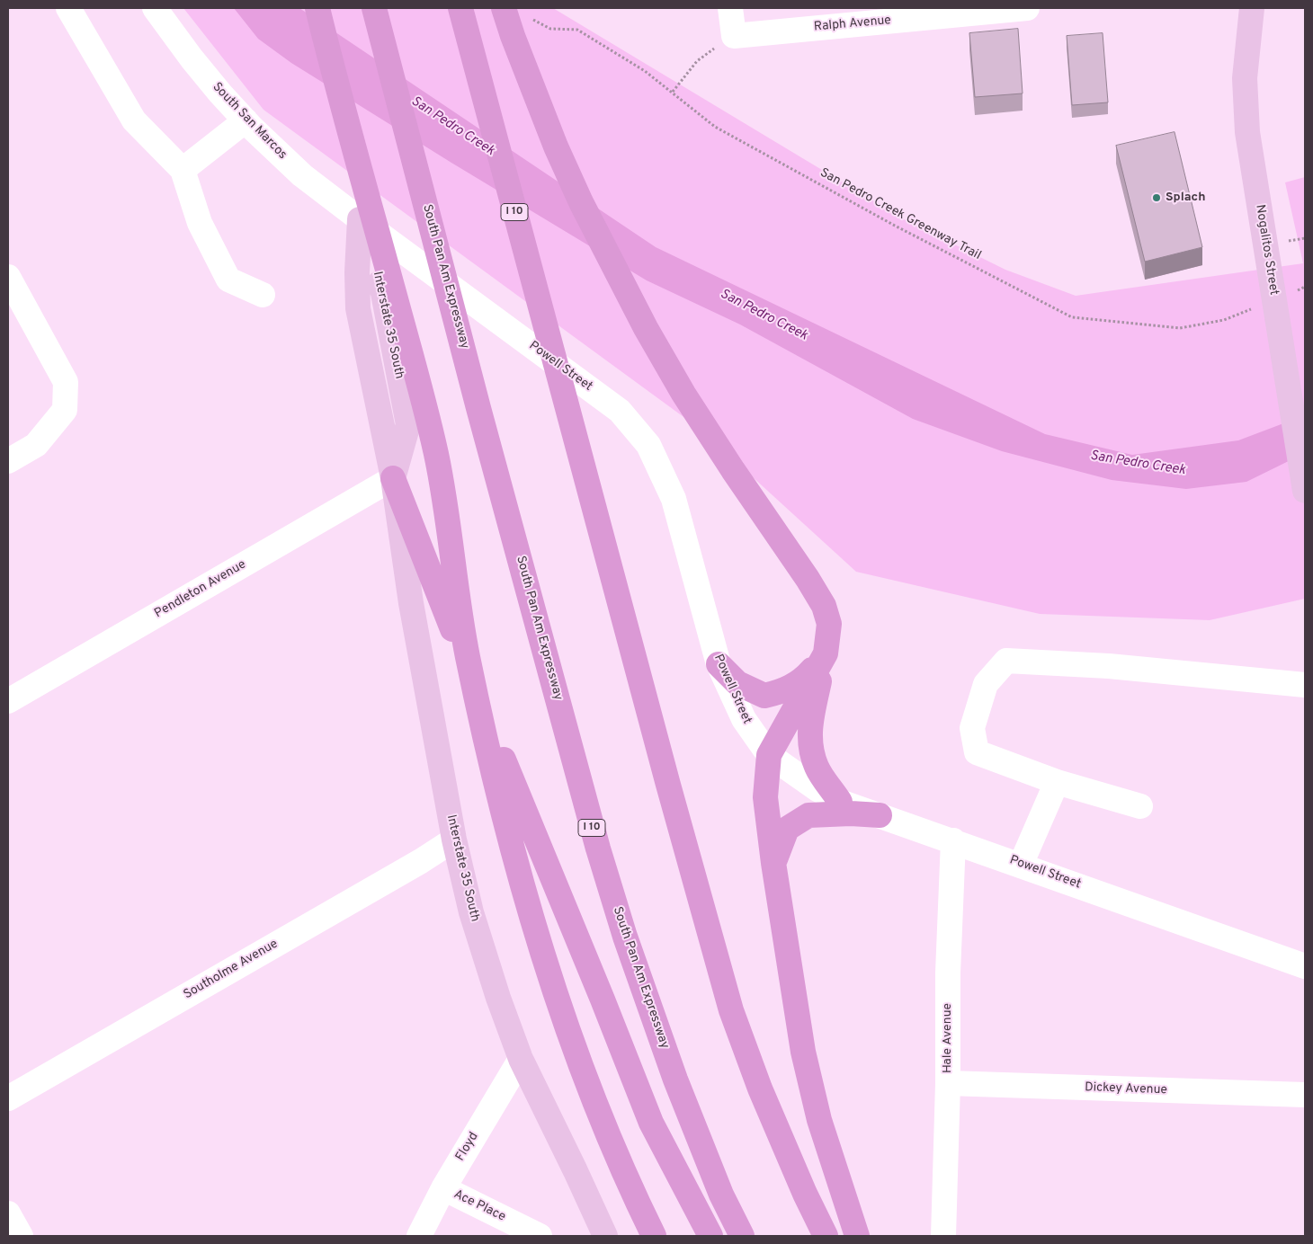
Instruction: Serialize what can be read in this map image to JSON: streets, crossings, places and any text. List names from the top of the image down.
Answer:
{
  "streets": {
    "highway": ["I 10", "South Pan Am Expressway"],
    "main road": ["Nogalitos Street", "Interstate 35 South"],
    "street": [
      "Ralph Avenue",
      "South San Marcos",
      "Powell Street",
      "Pendleton Avenue",
      "Southolme Avenue",
      "Hale Avenue",
      "Dickey Avenue",
      "Floyd",
      "Ace Place"
    ],
    "path": ["San Pedro Creek Greenway Trail"]
  },
  "crossings": [
    ["South San Marcos", "Interstate 35 South"],
    ["South San Marcos", "Powell Street"],
    ["Interstate 35 South", "Powell Street"],
    ["Interstate 35 South", "Pendleton Avenue"],
    ["Interstate 35 South", "Southolme Avenue"],
    ["Interstate 35 South", "Floyd"],
    ["Powell Street", "Hale Avenue"],
    ["Hale Avenue", "Dickey Avenue"],
    ["Floyd", "Ace Place"]
  ],
  "water": ["San Pedro Creek"],
  "places": ["Splach"]
}
